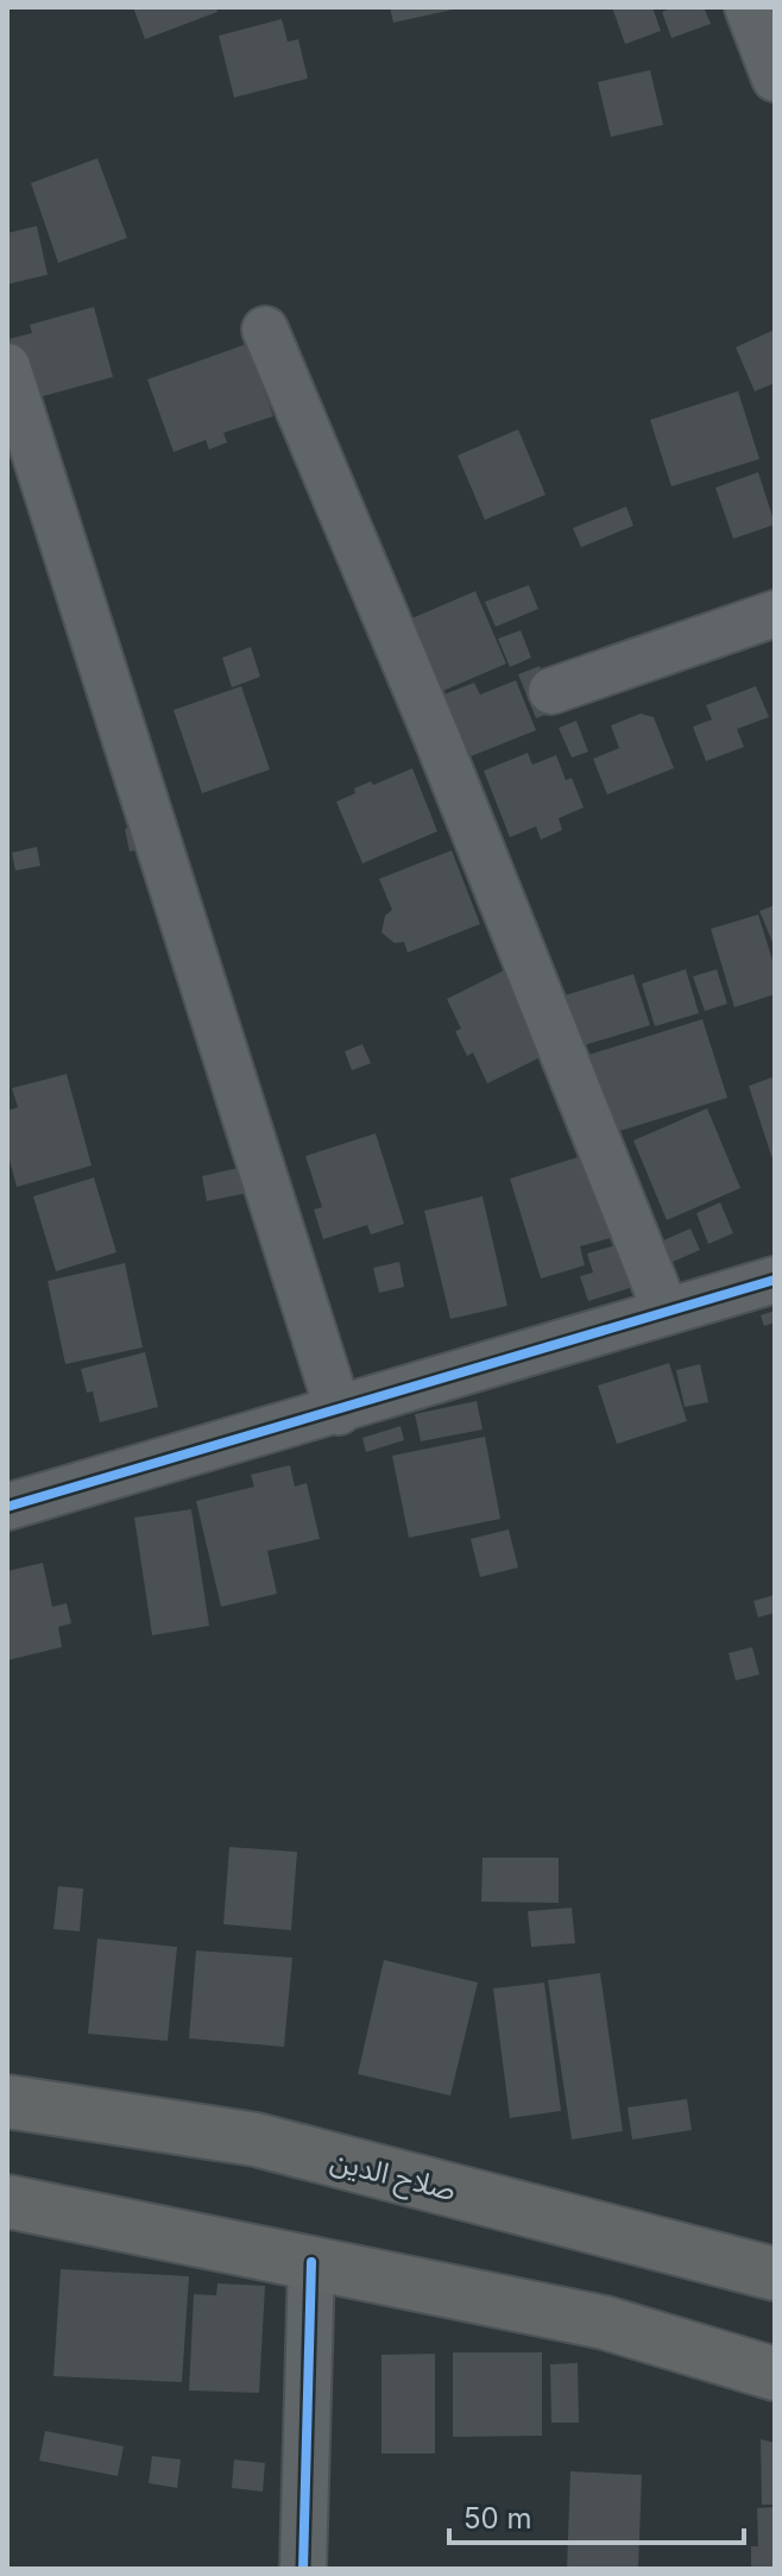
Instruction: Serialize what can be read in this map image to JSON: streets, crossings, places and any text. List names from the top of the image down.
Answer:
{
  "streets": {
    "highway": ["صلاح الدين"]
  },
  "scale_bar": "50 m"
}
